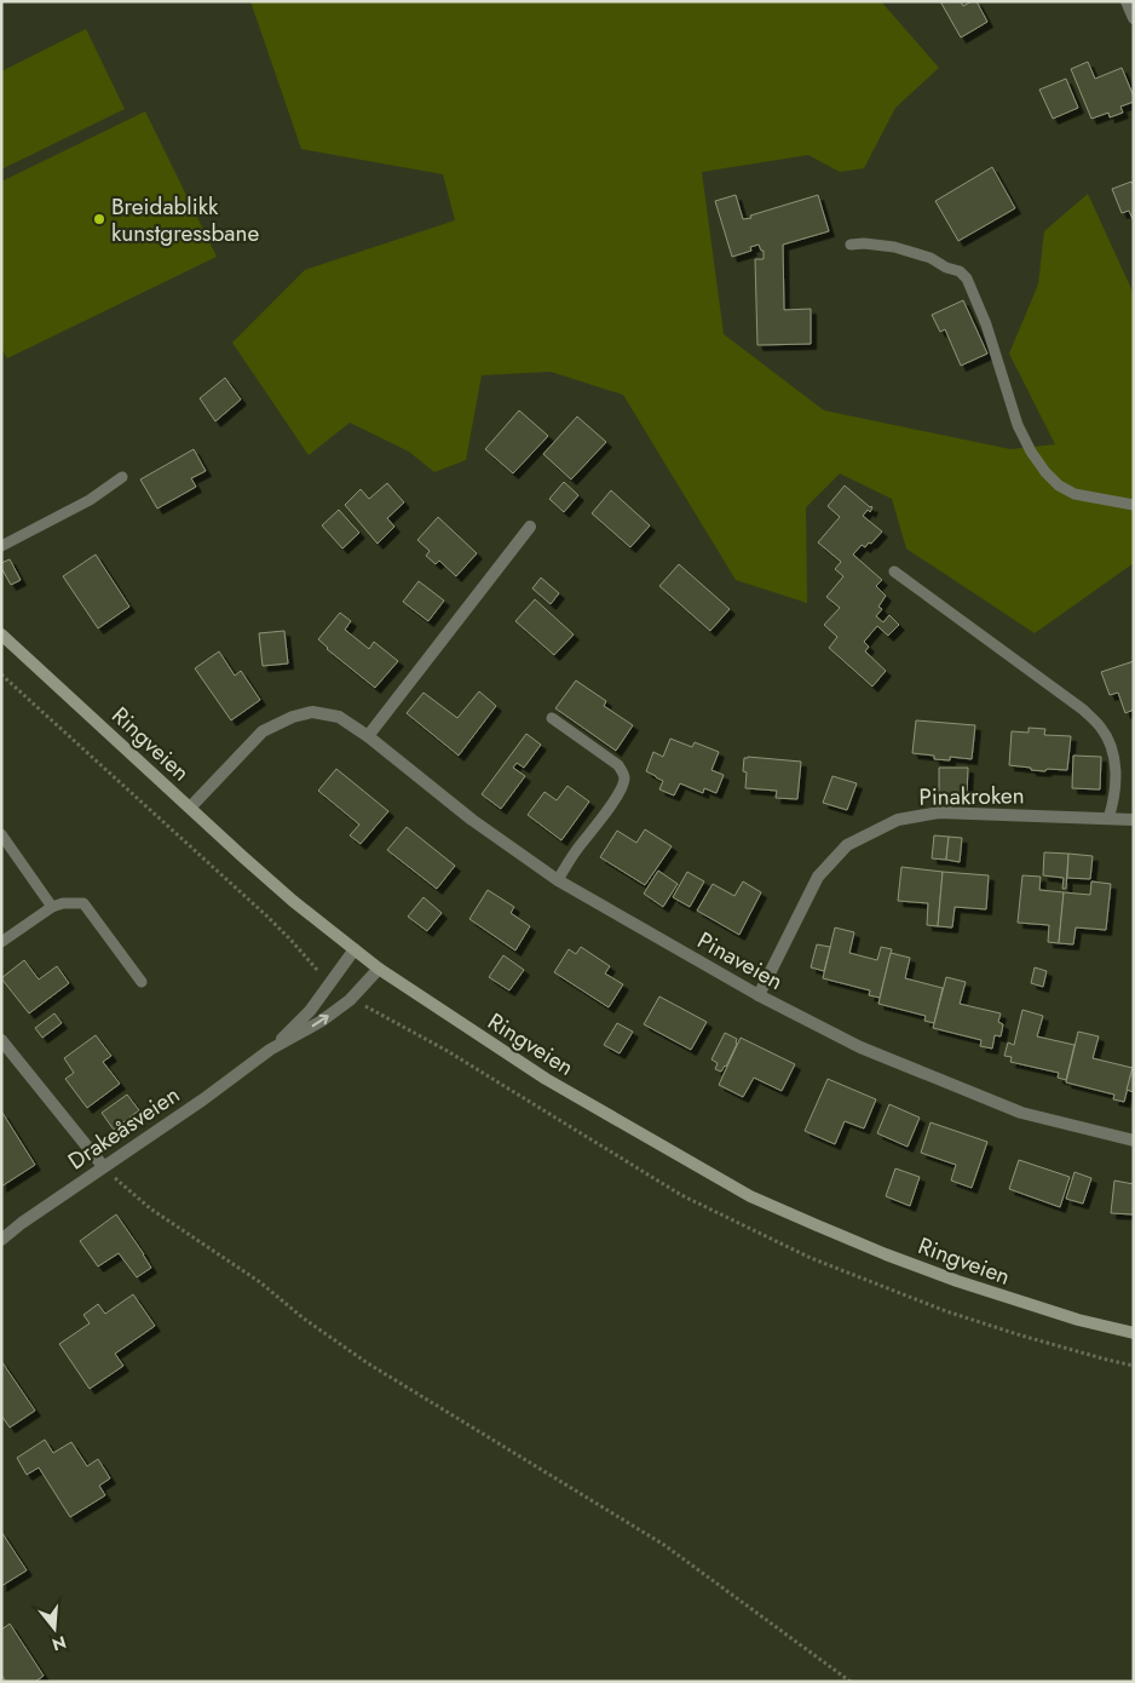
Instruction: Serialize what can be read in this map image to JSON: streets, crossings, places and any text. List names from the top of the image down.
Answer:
{
  "streets": {
    "main road": ["Ringveien"],
    "street": ["Pinakroken", "Pinaveien", "Drakeåsveien"]
  },
  "crossings": [
    ["Ringveien", "Pinaveien"],
    ["Ringveien", "Drakeåsveien"],
    ["Pinakroken", "Pinaveien"]
  ],
  "places": ["Breidablikk kunstgressbane"],
  "north": "bottom"
}
